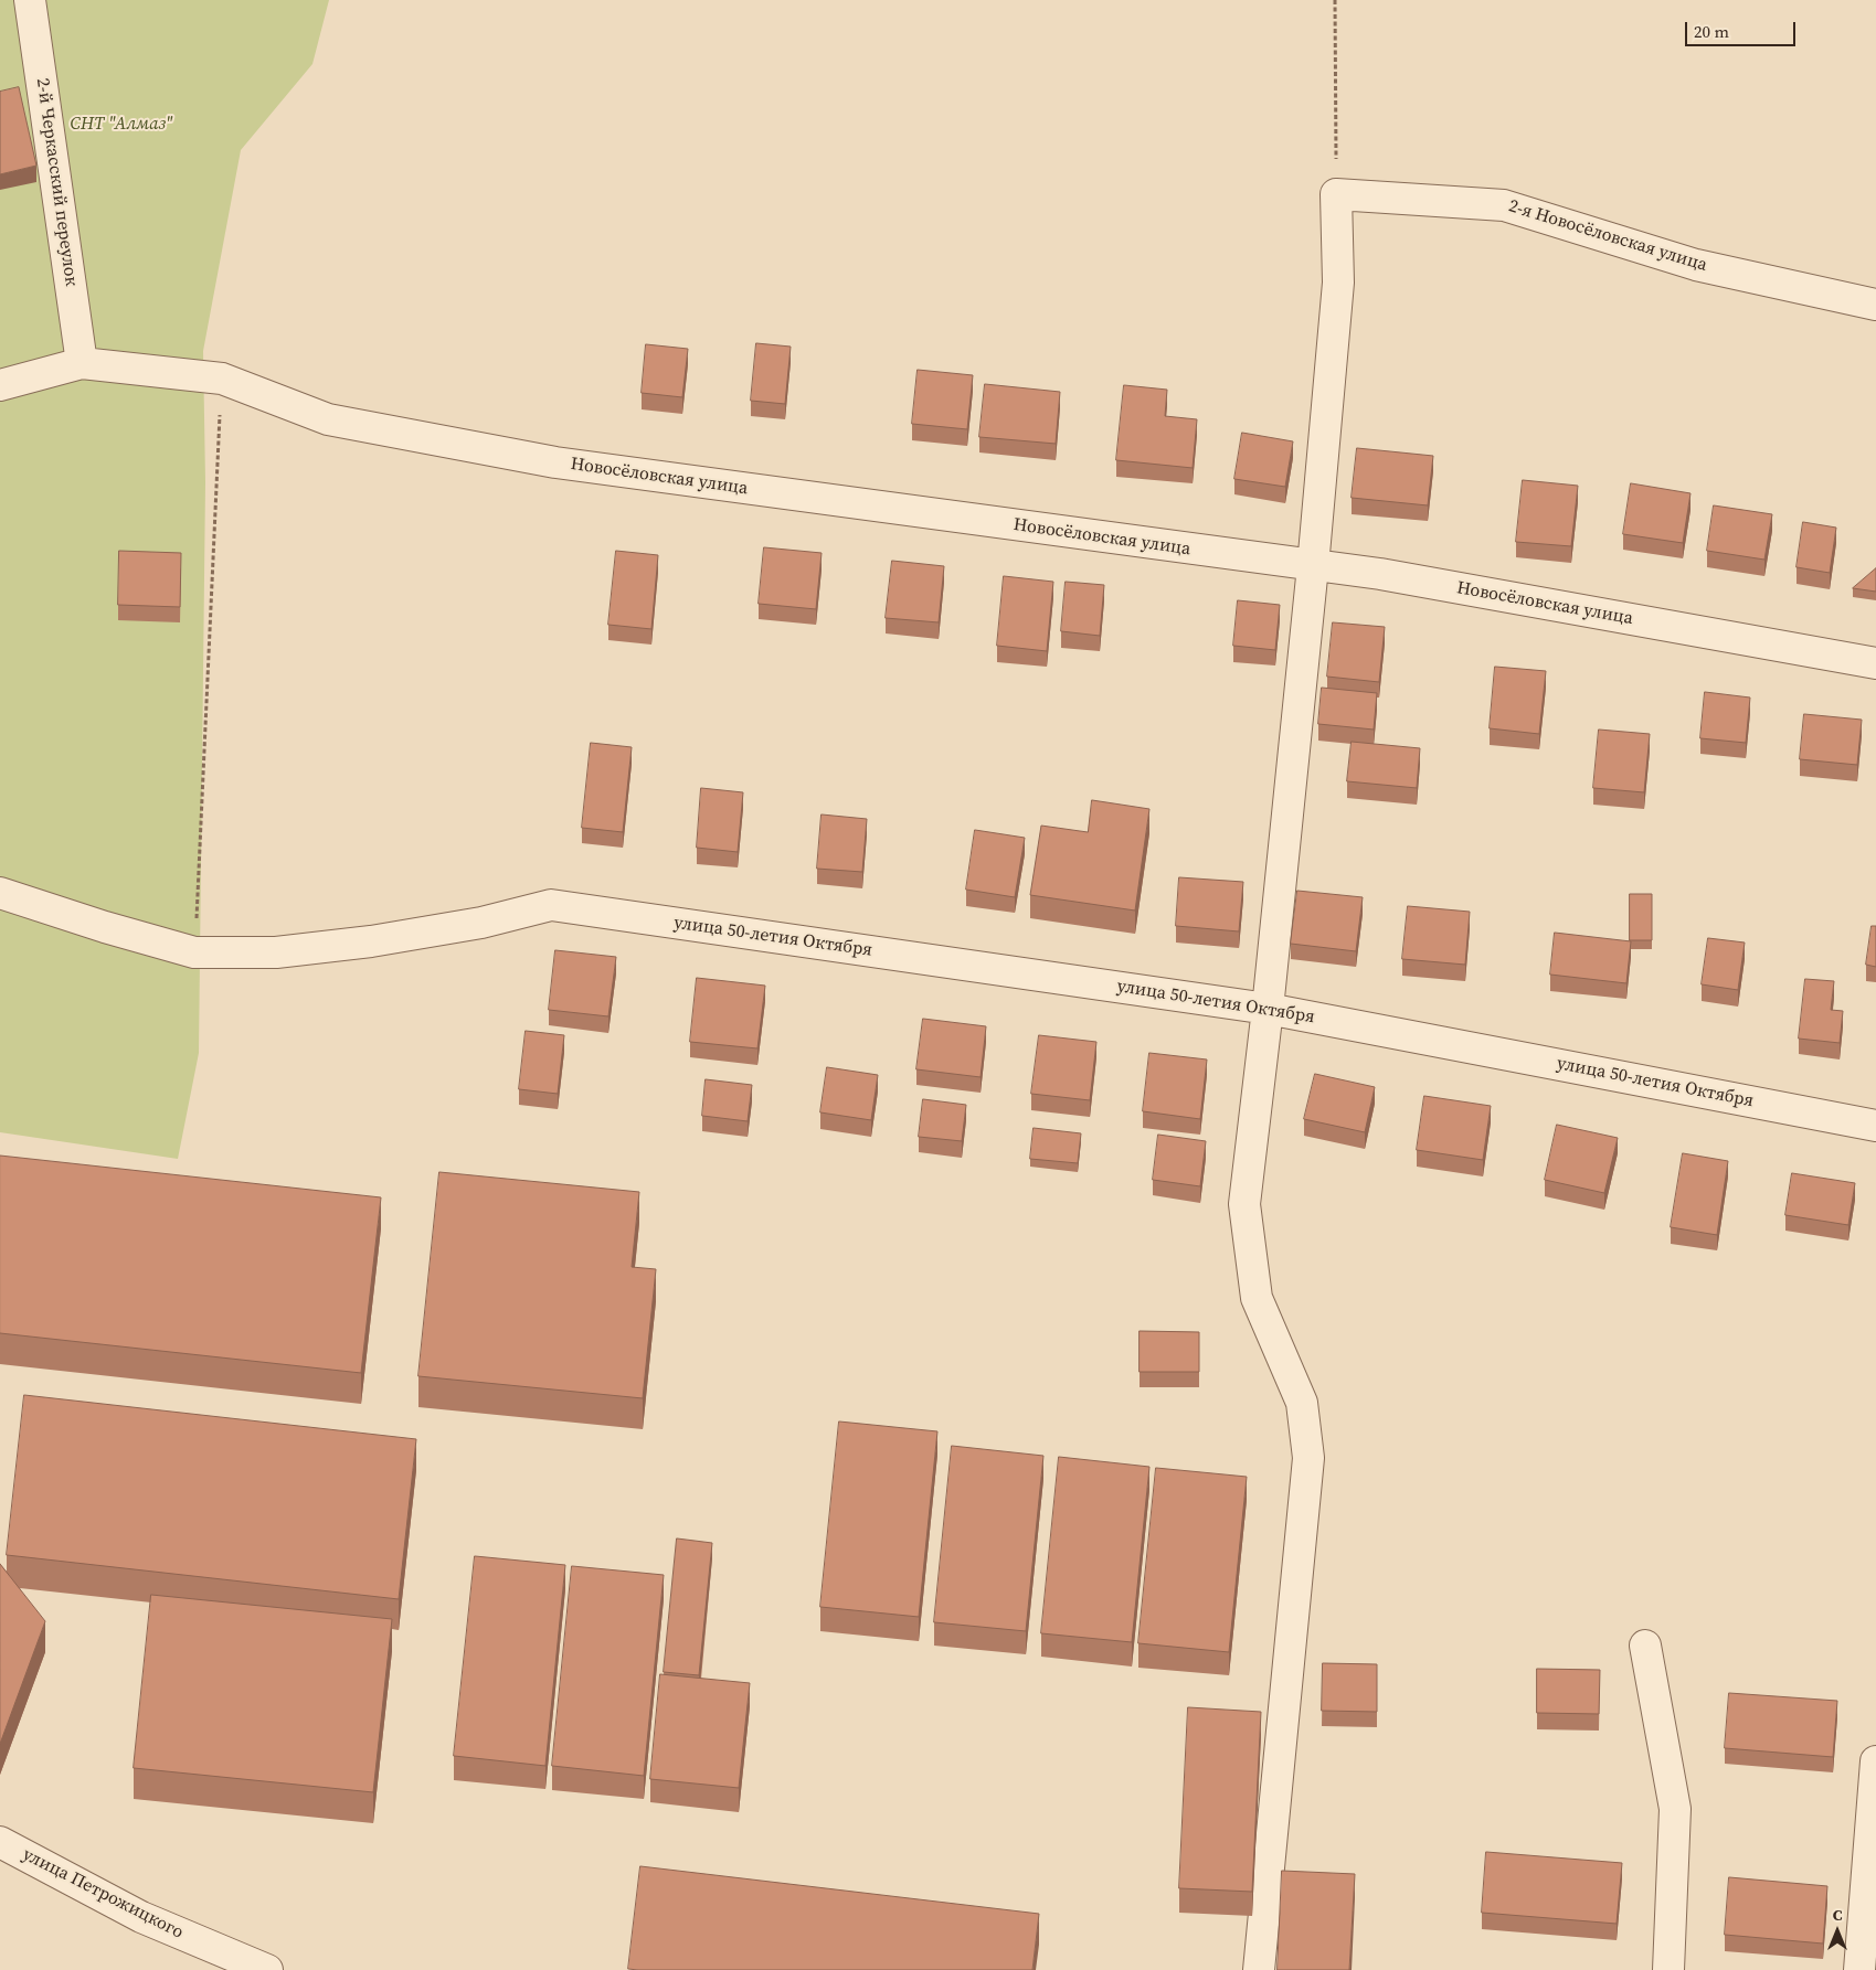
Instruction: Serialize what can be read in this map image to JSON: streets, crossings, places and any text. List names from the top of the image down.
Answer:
{
  "streets": {
    "street": [
      "2-й Черкасский переулок",
      "2-я Новосёловская улица",
      "Новосёловская улица",
      "улица 50-летия Октября",
      "улица Петрожицкого"
    ]
  },
  "crossings": [
    ["2-й Черкасский переулок", "Новосёловская улица"]
  ],
  "parks": ["СНТ \"Алмаз\""],
  "scale_bar": "20 m",
  "north": "top"
}
